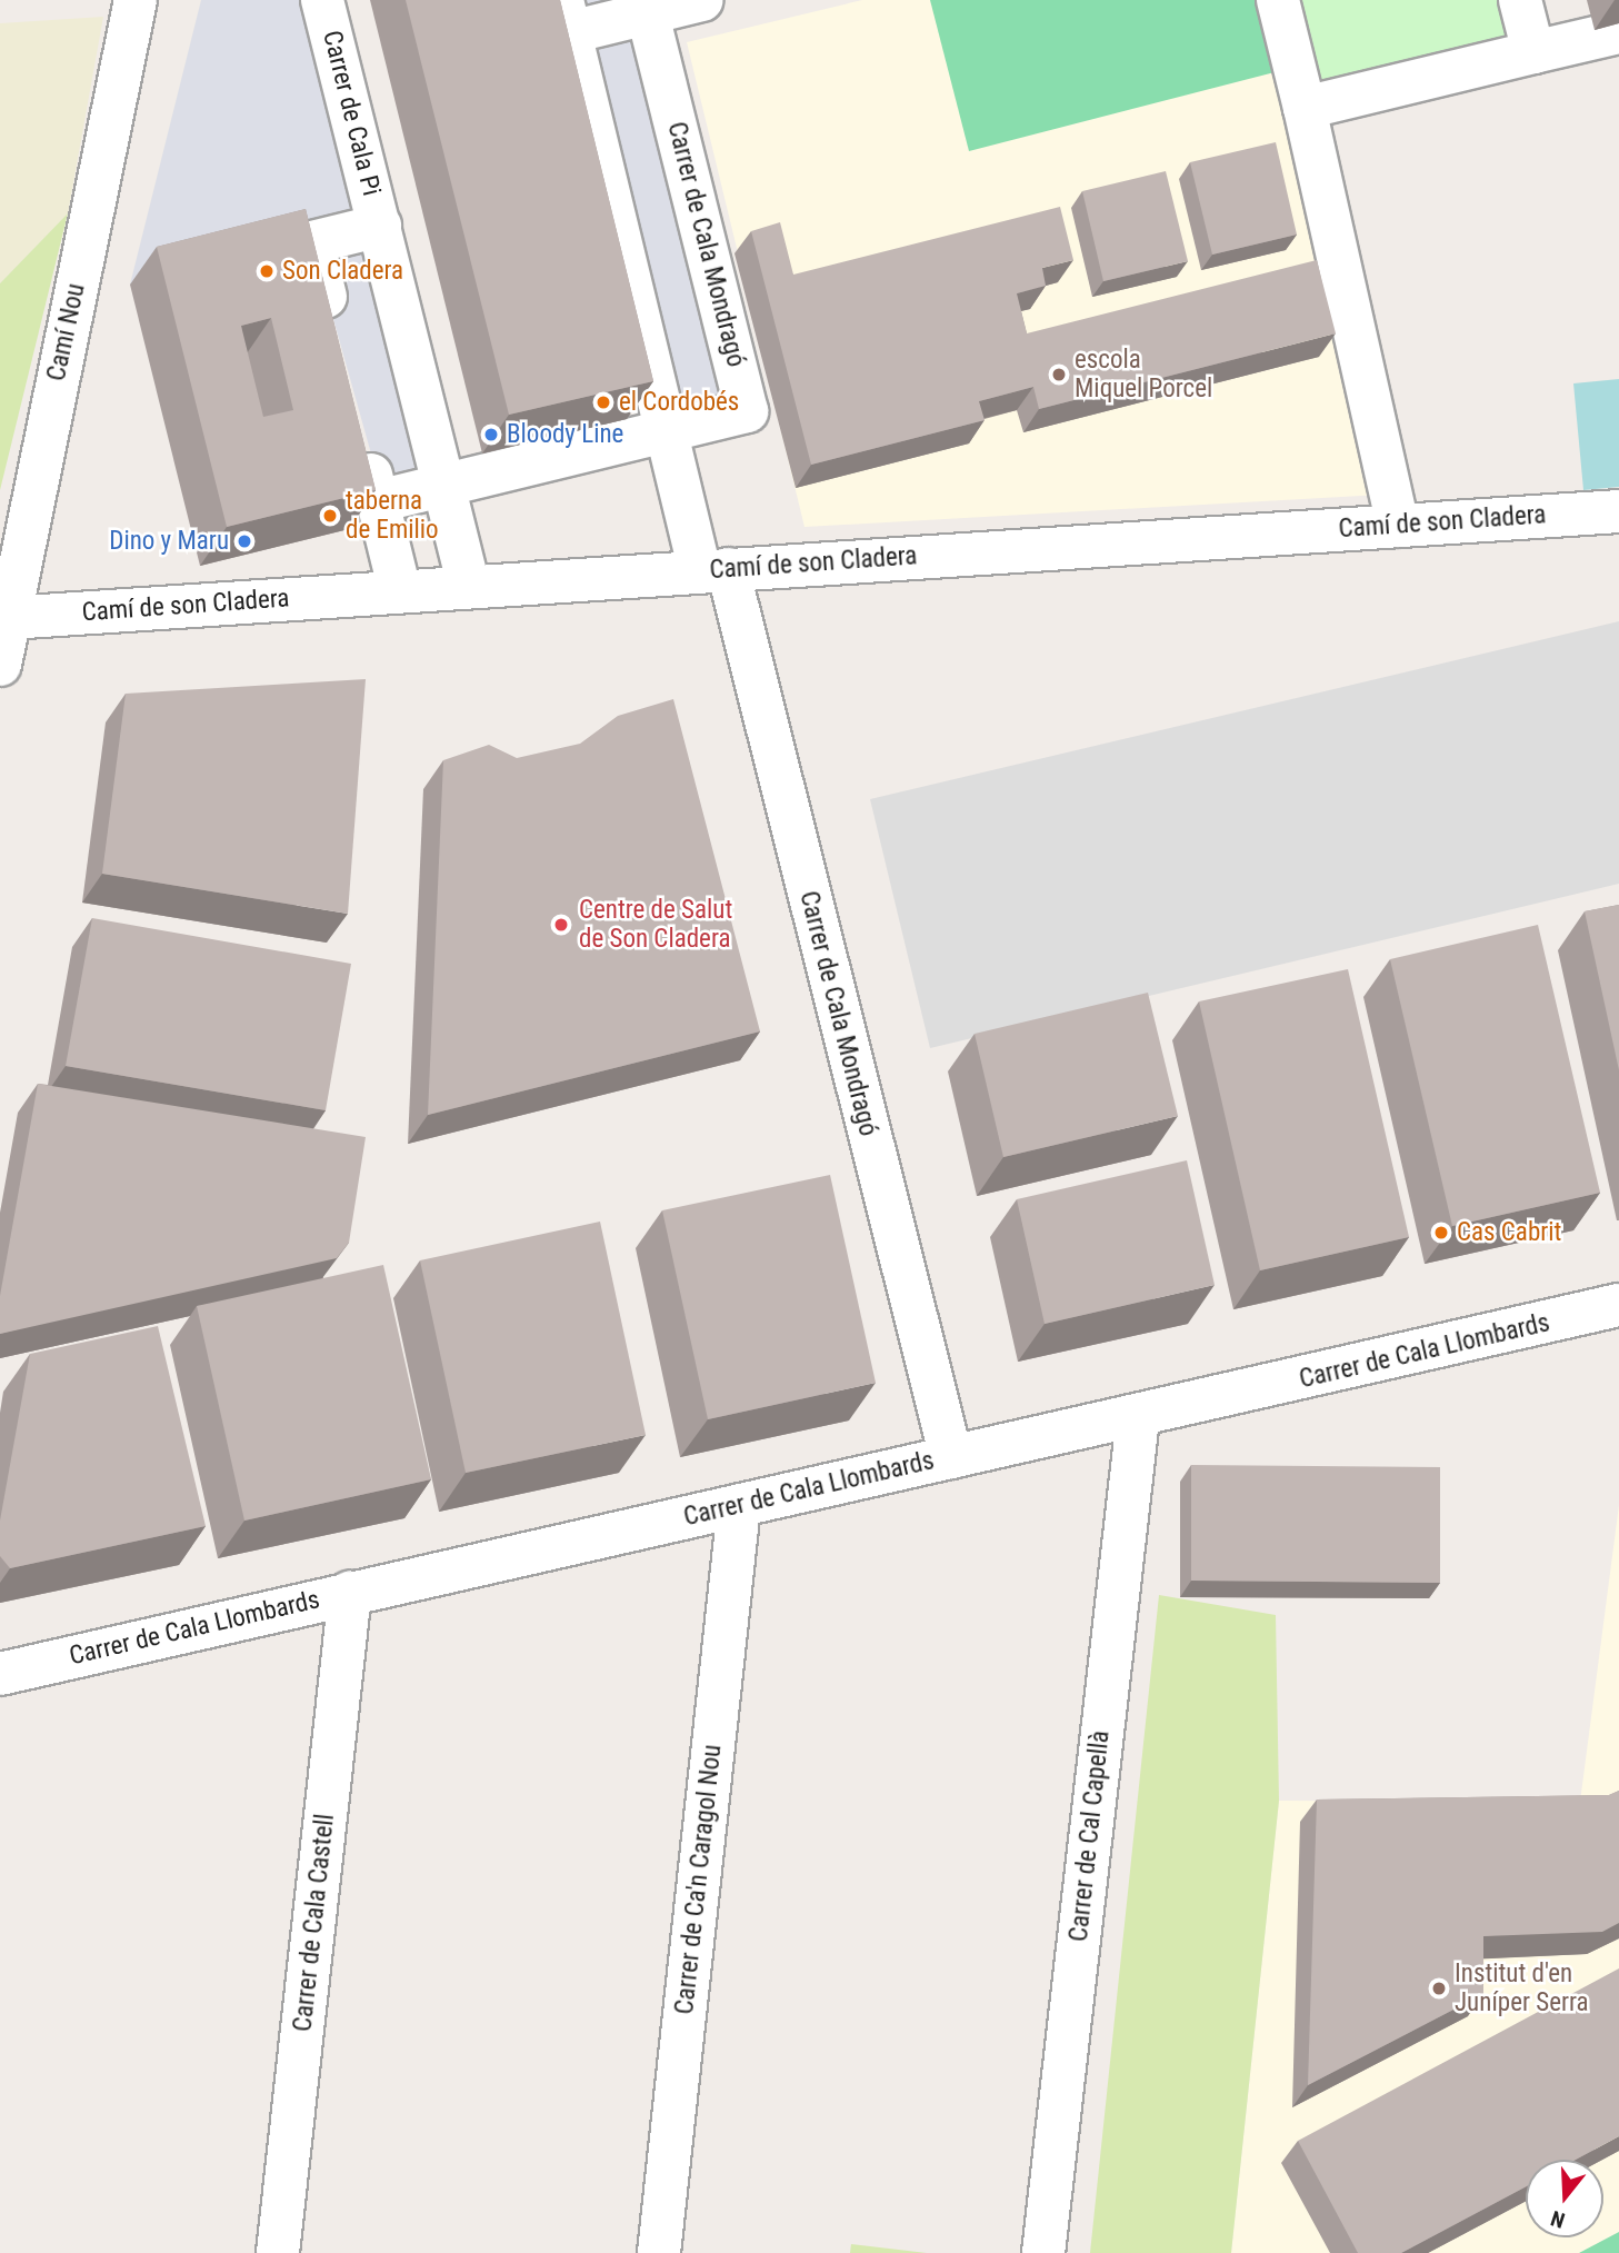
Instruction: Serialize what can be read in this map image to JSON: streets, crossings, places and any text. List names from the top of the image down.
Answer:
{
  "streets": {
    "street": [
      "Carrer de Cala Pi",
      "Carrer de Cala Mondragó",
      "Camí Nou",
      "Camí de son Cladera",
      "Carrer de Cala Llombards",
      "Carrer de Cal Capellà",
      "Carrer de Ca'n Caragol Nou",
      "Carrer de Cala Castell"
    ]
  },
  "crossings": [
    ["Carrer de Cala Pi", "Camí de son Cladera"],
    ["Carrer de Cala Mondragó", "Camí de son Cladera"],
    ["Carrer de Cala Mondragó", "Carrer de Cala Llombards"],
    ["Camí Nou", "Camí de son Cladera"],
    ["Carrer de Cala Llombards", "Carrer de Cal Capellà"],
    ["Carrer de Cala Llombards", "Carrer de Ca'n Caragol Nou"],
    ["Carrer de Cala Llombards", "Carrer de Cala Castell"]
  ],
  "places": [
    "Son Cladera",
    "escola Miquel Porcel",
    "el Cordobés",
    "Bloody Line",
    "taberna de Emilio",
    "Dino y Maru",
    "Centre de Salut de Son Cladera",
    "Cas Cabrit",
    "Institut d'en Juníper Serra"
  ],
  "north": "bottom"
}
